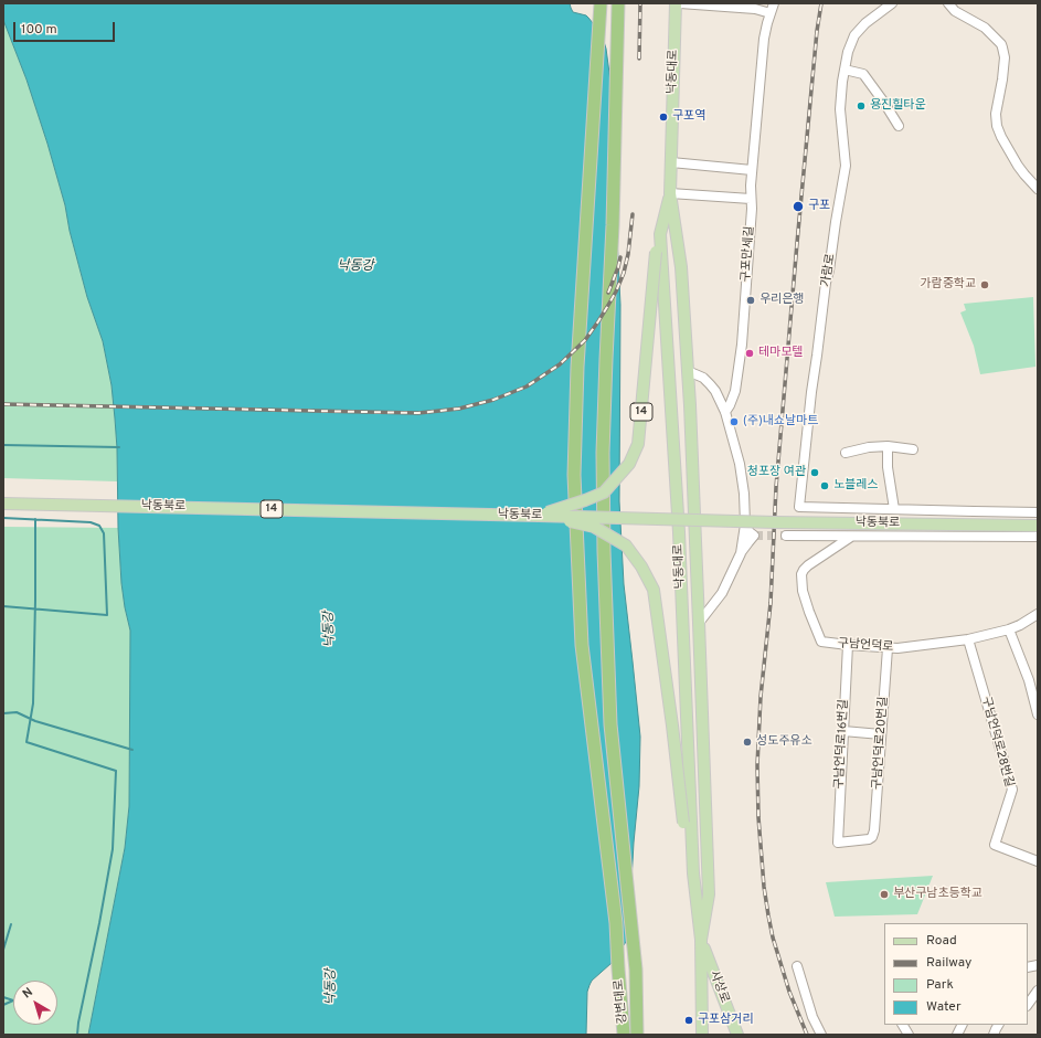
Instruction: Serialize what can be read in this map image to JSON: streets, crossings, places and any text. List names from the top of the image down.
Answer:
{
  "streets": {
    "highway": ["강변대로"],
    "main road": [
      "낙동대로",
      "14",
      "낙동북로",
      "사상로"
    ],
    "street": [
      "구포만세길",
      "가람로",
      "구남언덕로",
      "구남언덕로28번길",
      "구남언덕로20번길",
      "구남언덕로16번길"
    ]
  },
  "crossings": [
    ["낙동대로", "14"],
    ["낙동대로", "사상로"],
    ["14", "낙동북로"],
    ["14", "사상로"],
    ["구남언덕로", "구남언덕로28번길"],
    ["구남언덕로", "구남언덕로20번길"],
    ["구남언덕로", "구남언덕로16번길"],
    ["구남언덕로20번길", "구남언덕로16번길"]
  ],
  "water": ["낙동강"],
  "places": [
    "용진힐타운",
    "구포역",
    "구포",
    "가람중학교",
    "우리은행",
    "테마모텔",
    "(주)내쇼날마트",
    "청포장 여관",
    "노블레스",
    "성도주유소",
    "부산구남초등학교",
    "구포삼거리"
  ],
  "legend": [
    "Road",
    "Railway",
    "Park",
    "Water"
  ],
  "scale_bar": "100 m",
  "north": "top left"
}
